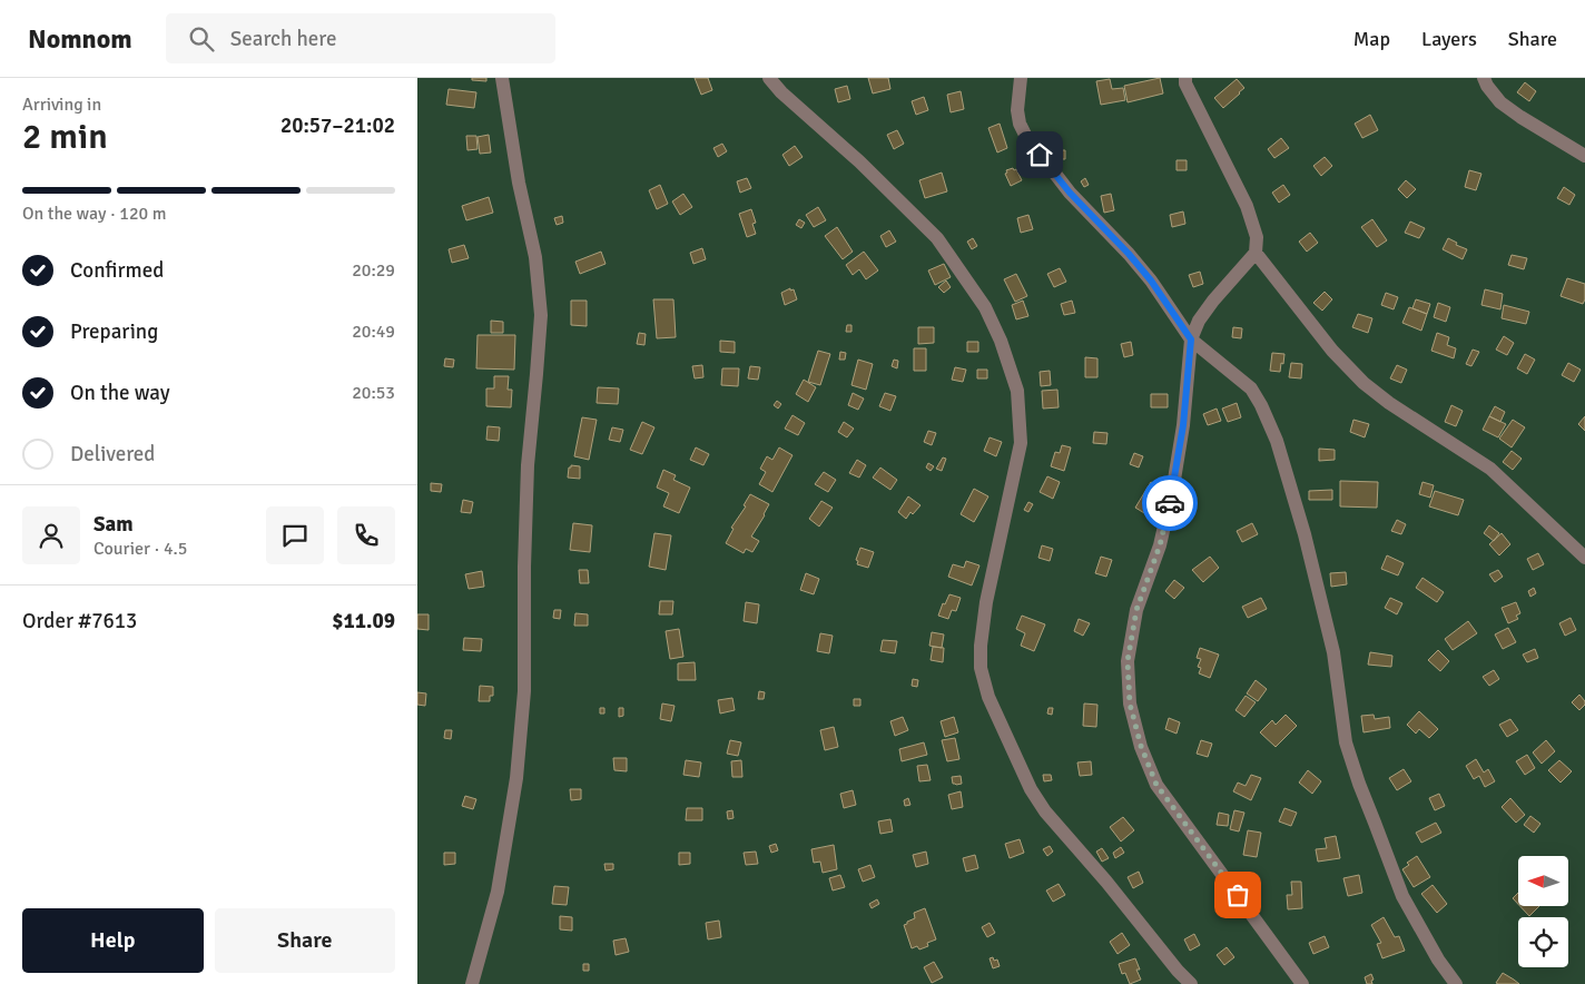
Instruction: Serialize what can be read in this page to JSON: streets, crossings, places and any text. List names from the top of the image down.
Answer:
{
  "north": "left",
  "page": {
    "header": "Nomnom",
    "search": "Search here",
    "nav": ["Map", "Layers", "Share"],
    "heading": ["2 min", "Arriving in", "20:57–21:02"],
    "panel": [
      "Sam",
      "Courier · 4.5",
      "Order #7613",
      "$11.09"
    ],
    "bar": "On the way · 120 m",
    "list": [
      ["Confirmed", "20:29"],
      ["Preparing", "20:49"],
      ["On the way", "20:53"],
      "Delivered"
    ],
    "buttons": ["Help", "Share"]
  }
}
